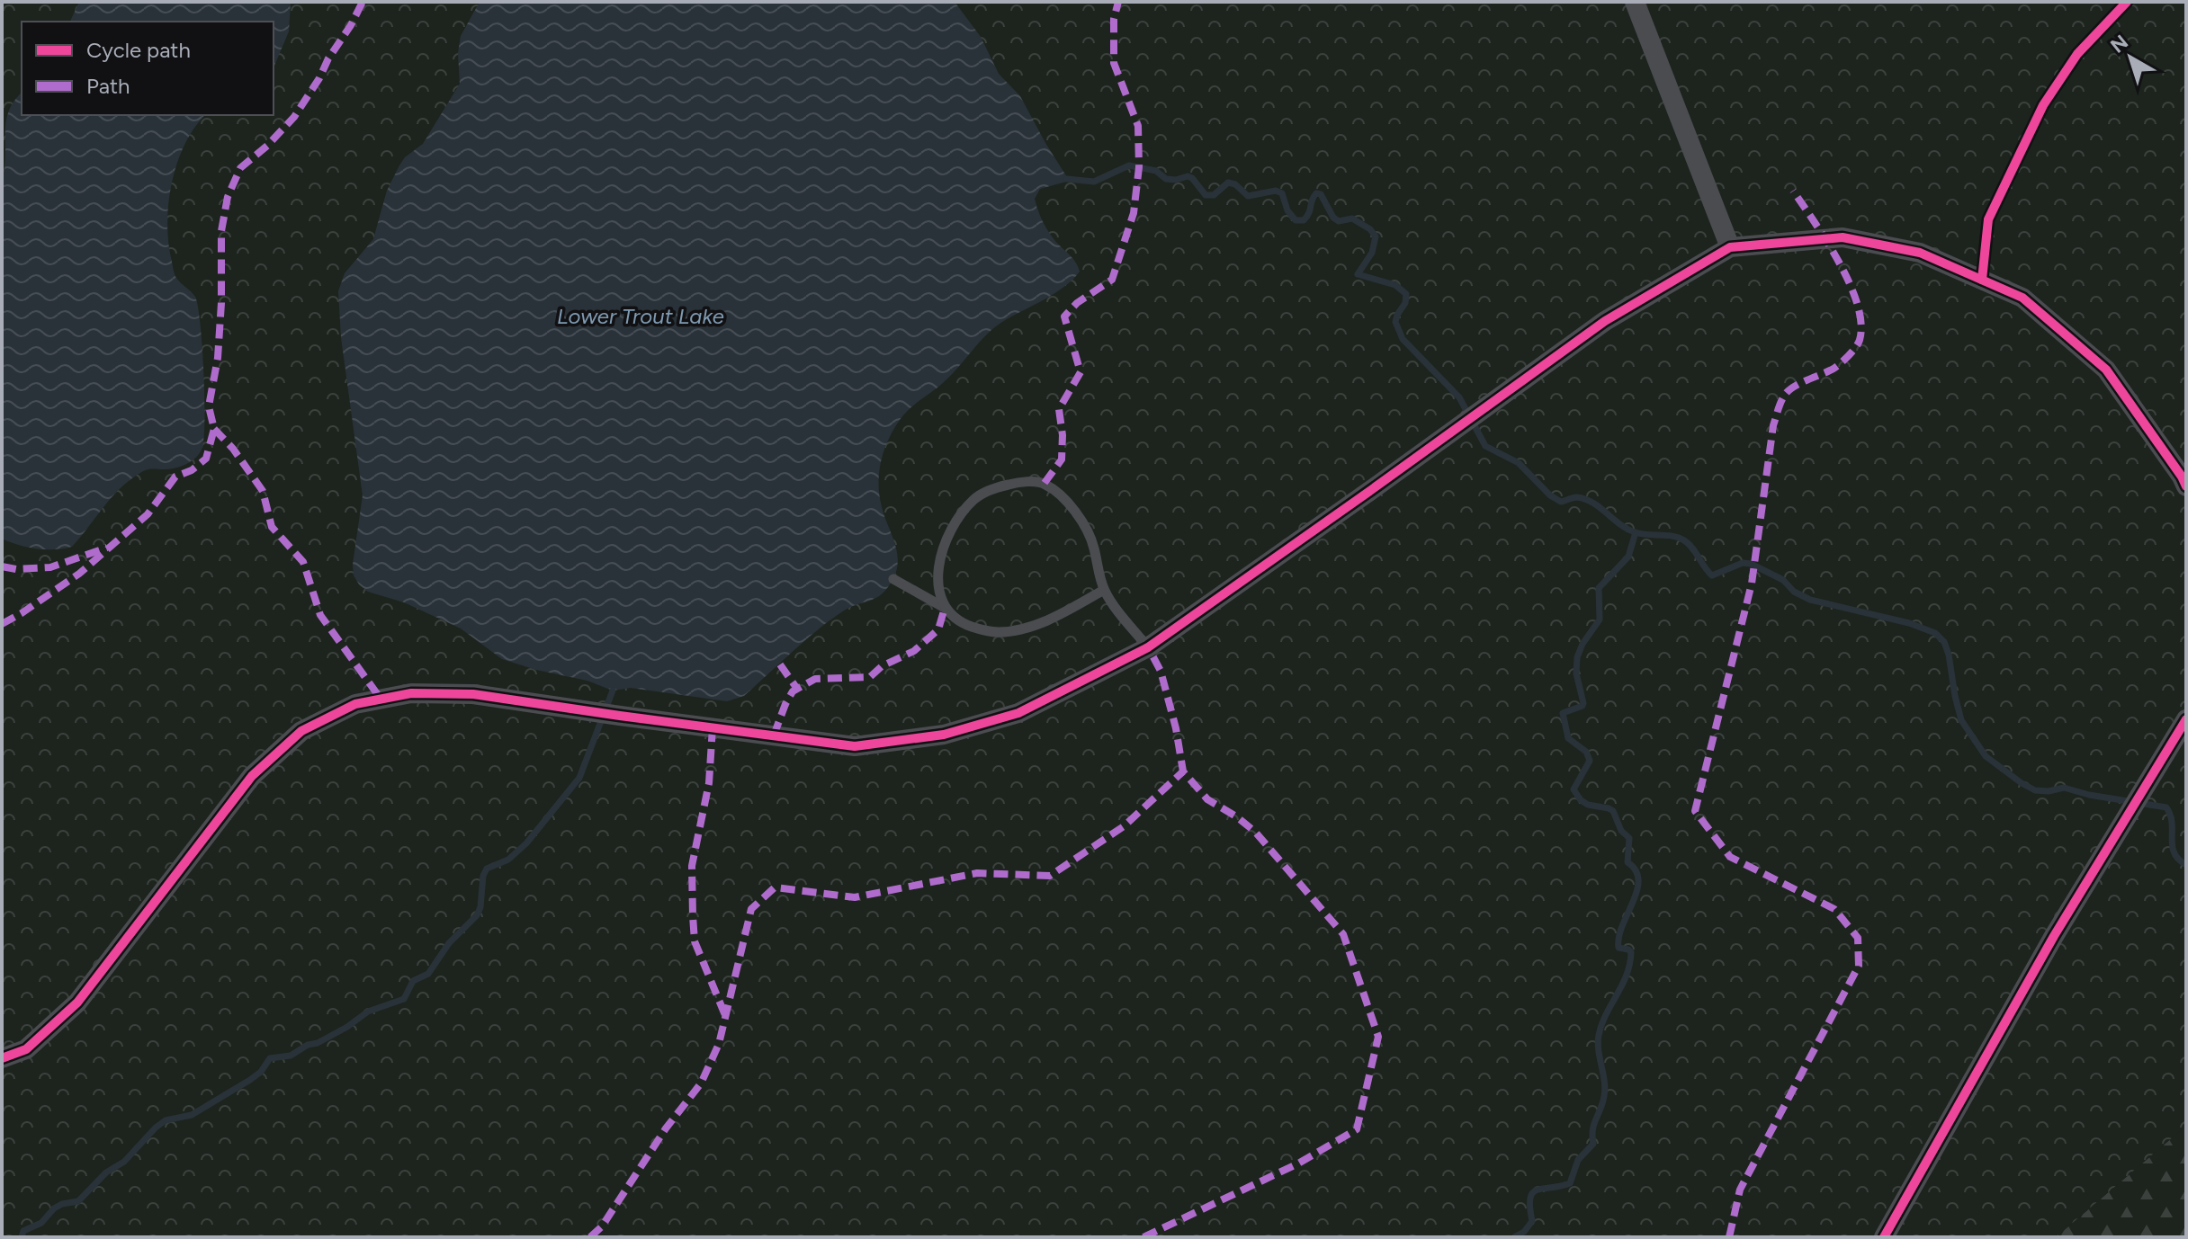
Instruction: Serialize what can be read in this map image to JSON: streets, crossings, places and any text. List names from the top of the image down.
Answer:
{
  "water": ["Lower Trout Lake"],
  "legend": ["Cycle path", "Path"],
  "north": "top left"
}
